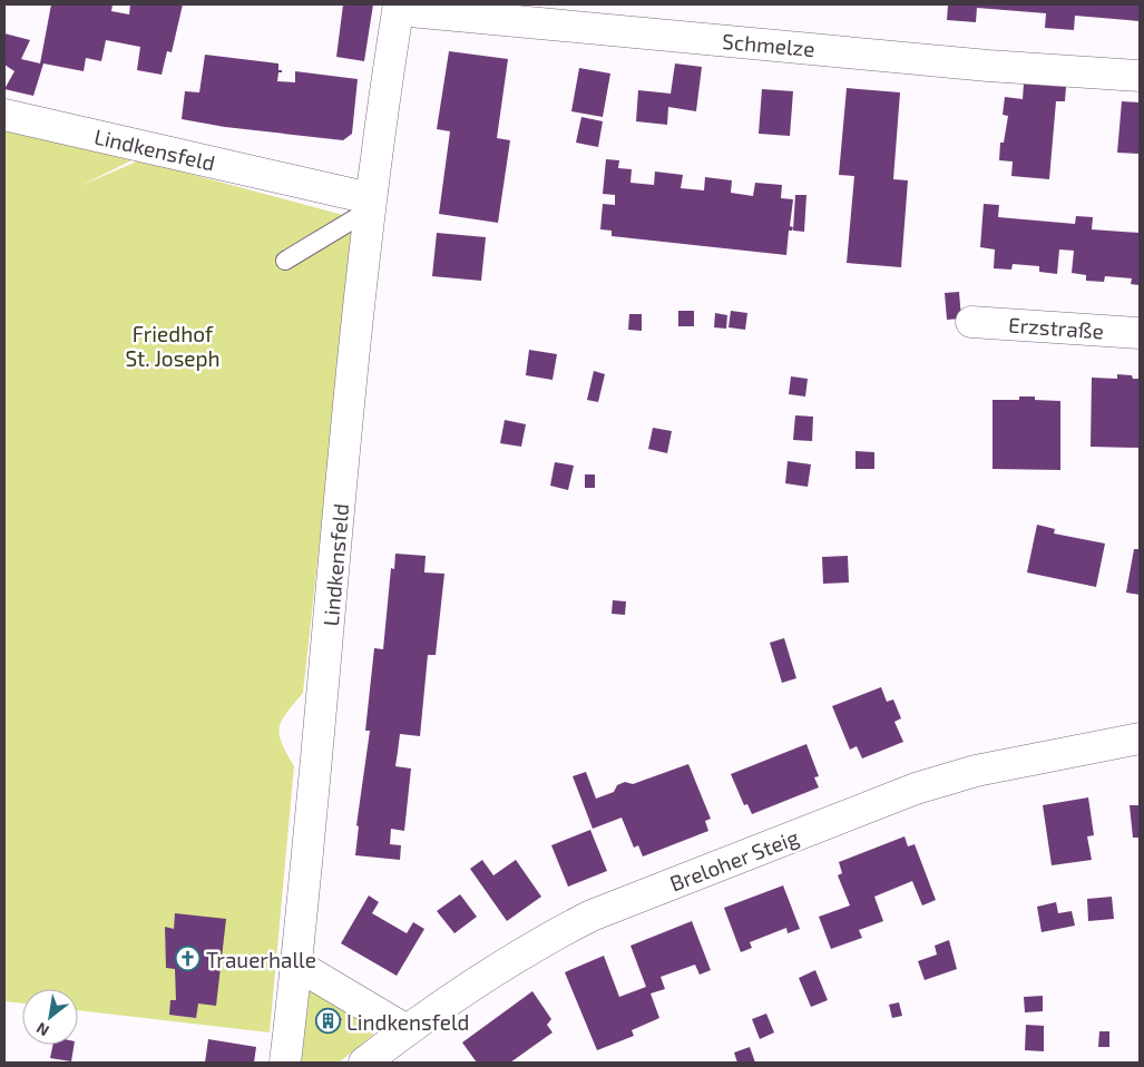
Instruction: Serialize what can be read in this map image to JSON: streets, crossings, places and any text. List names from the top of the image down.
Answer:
{
  "streets": {
    "street": [
      "Schmelze",
      "Lindkensfeld",
      "Erzstraße",
      "Breloher Steig"
    ]
  },
  "crossings": [
    ["Schmelze", "Lindkensfeld"]
  ],
  "parks": ["Friedhof St. Joseph"],
  "places": {
    "church": ["Trauerhalle"],
    "building": ["Lindkensfeld"]
  },
  "north": "bottom left"
}
